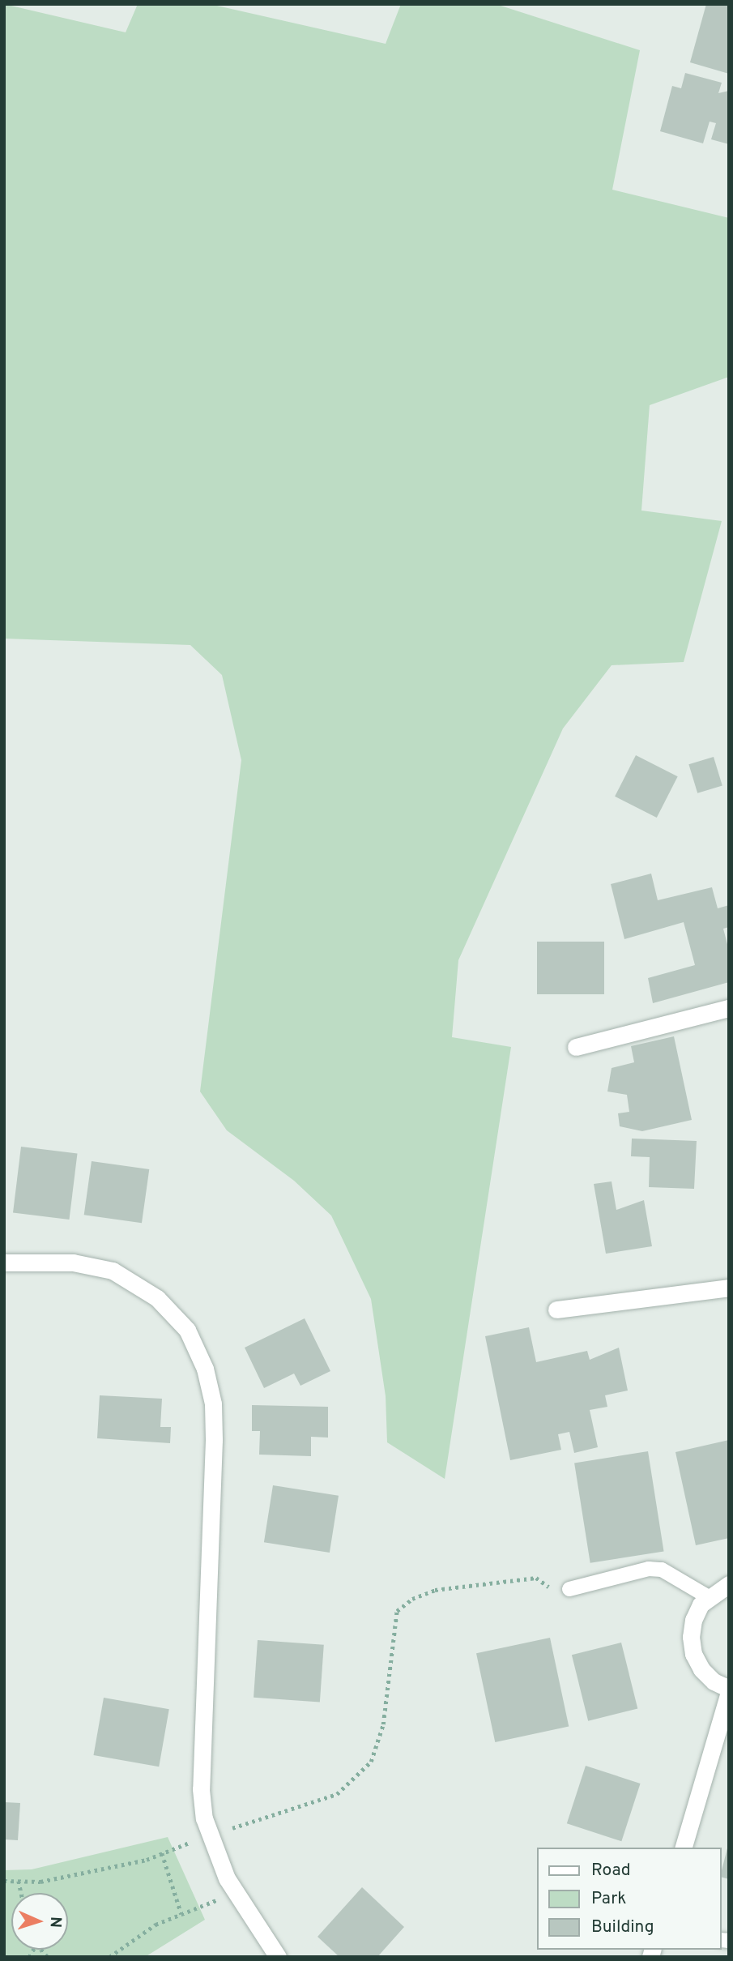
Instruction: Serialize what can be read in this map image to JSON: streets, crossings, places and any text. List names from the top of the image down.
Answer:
{
  "legend": ["Road", "Park", "Building"],
  "north": "right"
}
